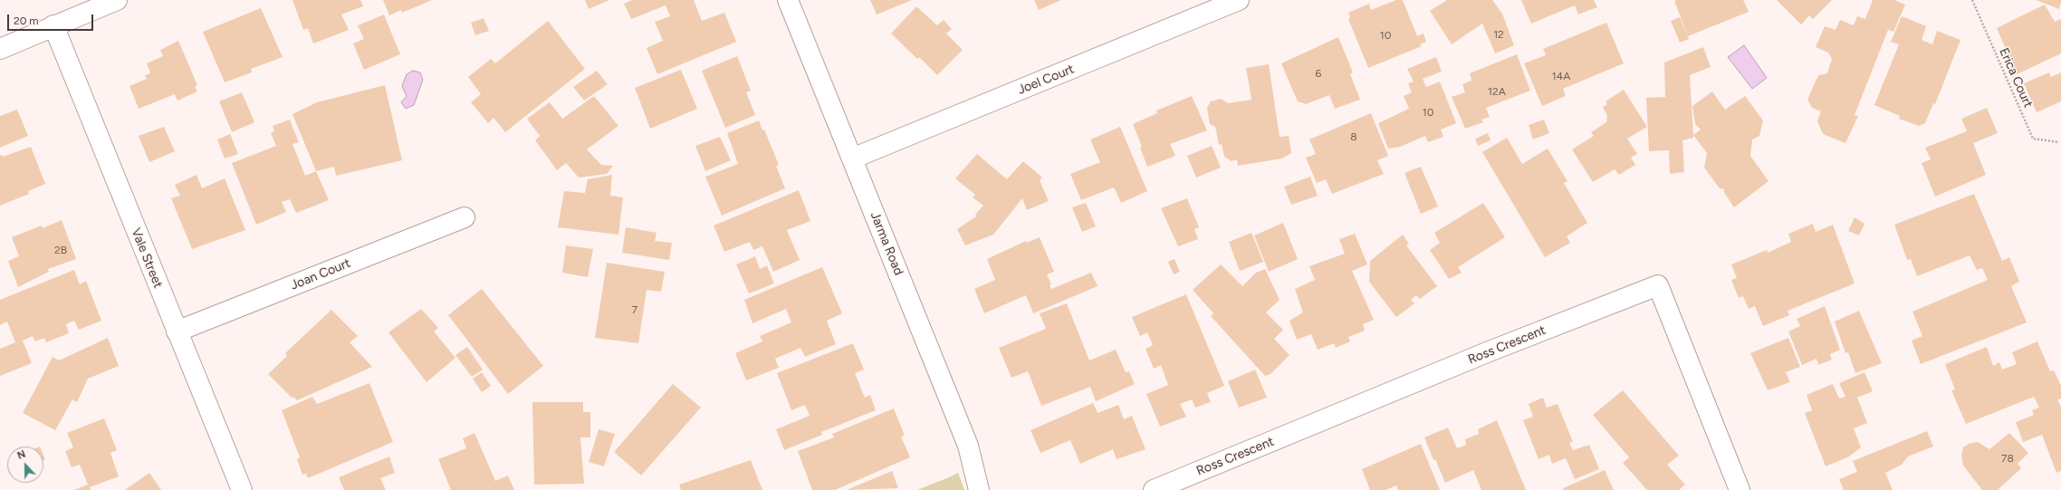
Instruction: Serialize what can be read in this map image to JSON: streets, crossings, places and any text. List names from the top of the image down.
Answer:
{
  "streets": {
    "street": [
      "Joel Court",
      "Jarma Road",
      "Vale Street",
      "Joan Court",
      "Ross Crescent"
    ],
    "path": ["Erica Court"]
  },
  "crossings": [
    ["Joel Court", "Jarma Road"],
    ["Vale Street", "Joan Court"]
  ],
  "house_numbers": [
    "12",
    "10",
    "6",
    "14A",
    "12A",
    "10",
    "8",
    "2B",
    "7",
    "78"
  ],
  "scale_bar": "20 m",
  "north": "top"
}
